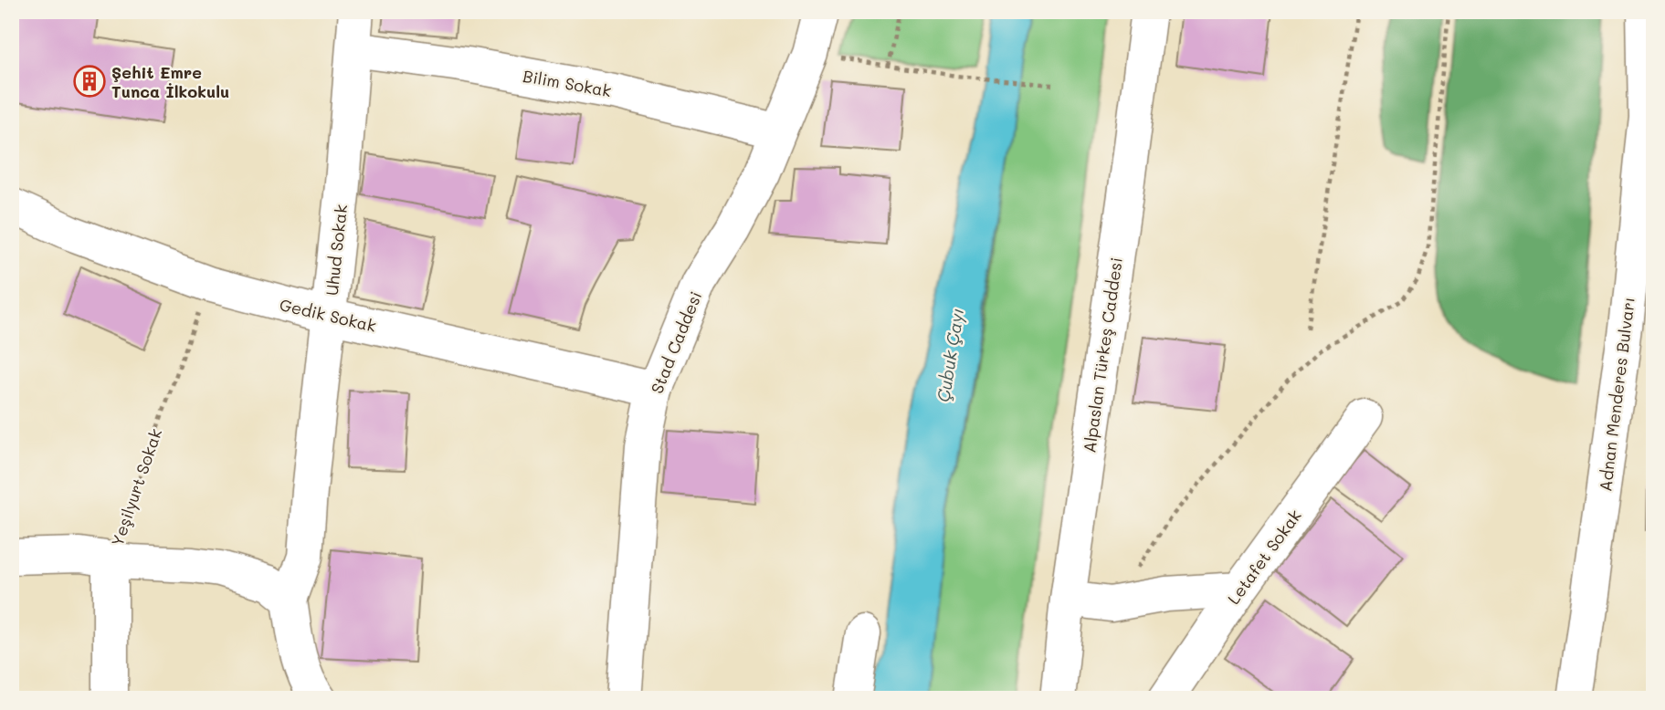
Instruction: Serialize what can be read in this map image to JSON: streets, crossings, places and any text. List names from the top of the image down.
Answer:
{
  "streets": {
    "street": [
      "Bilim Sokak",
      "Uhud Sokak",
      "Gedik Sokak",
      "Stad Caddesi",
      "Alpaslan Türkeş Caddesi",
      "Adnan Menderes Bulvarı",
      "Yeşilyurt Sokak",
      "Letafet Sokak"
    ]
  },
  "crossings": [
    ["Bilim Sokak", "Uhud Sokak"],
    ["Bilim Sokak", "Stad Caddesi"],
    ["Uhud Sokak", "Gedik Sokak"],
    ["Gedik Sokak", "Stad Caddesi"],
    ["Gedik Sokak", "Yeşilyurt Sokak"]
  ],
  "water": ["Çubuk Çayı"],
  "places": {
    "building": ["Şehit Emre Tunca İlkokulu"]
  }
}
